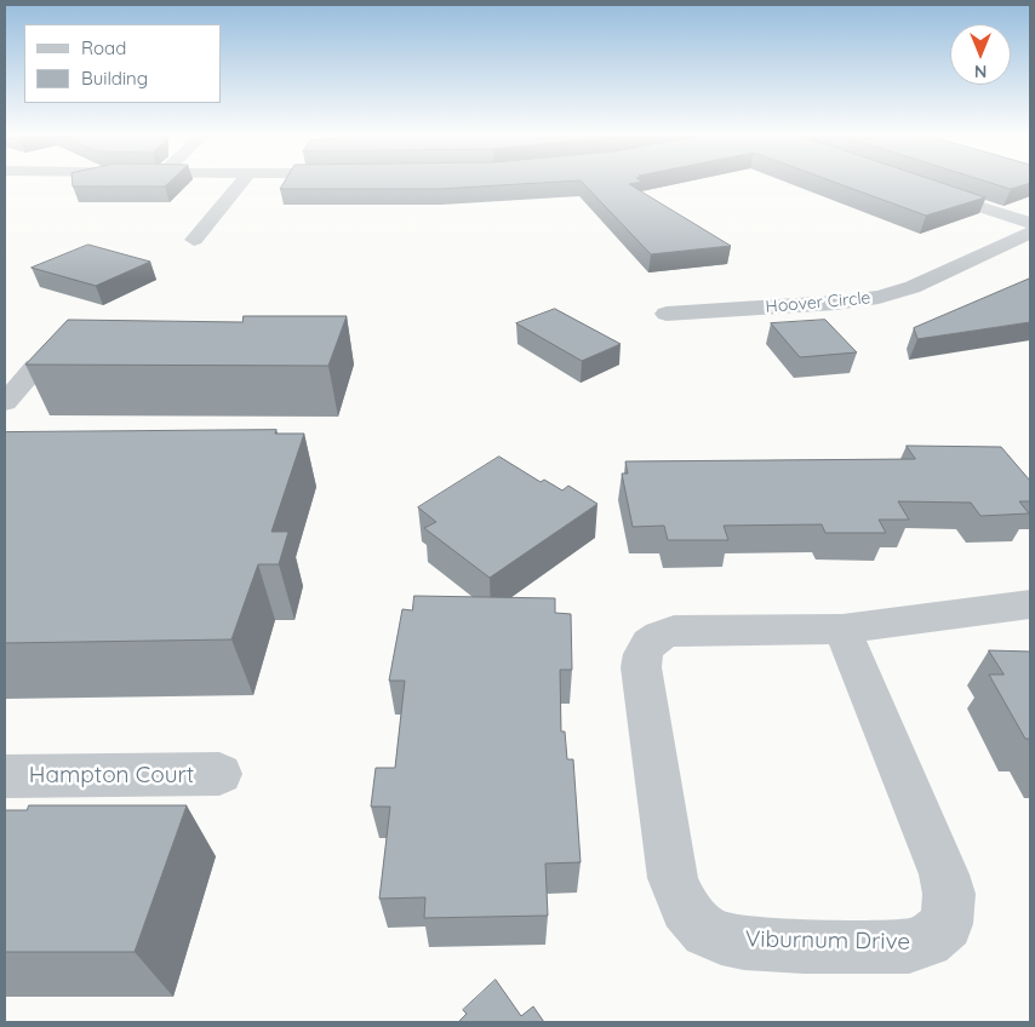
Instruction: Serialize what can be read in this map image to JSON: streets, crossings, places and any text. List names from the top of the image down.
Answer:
{
  "streets": {
    "street": ["Hoover Circle", "Hampton Court", "Viburnum Drive"]
  },
  "legend": ["Road", "Building"],
  "north": "bottom"
}
